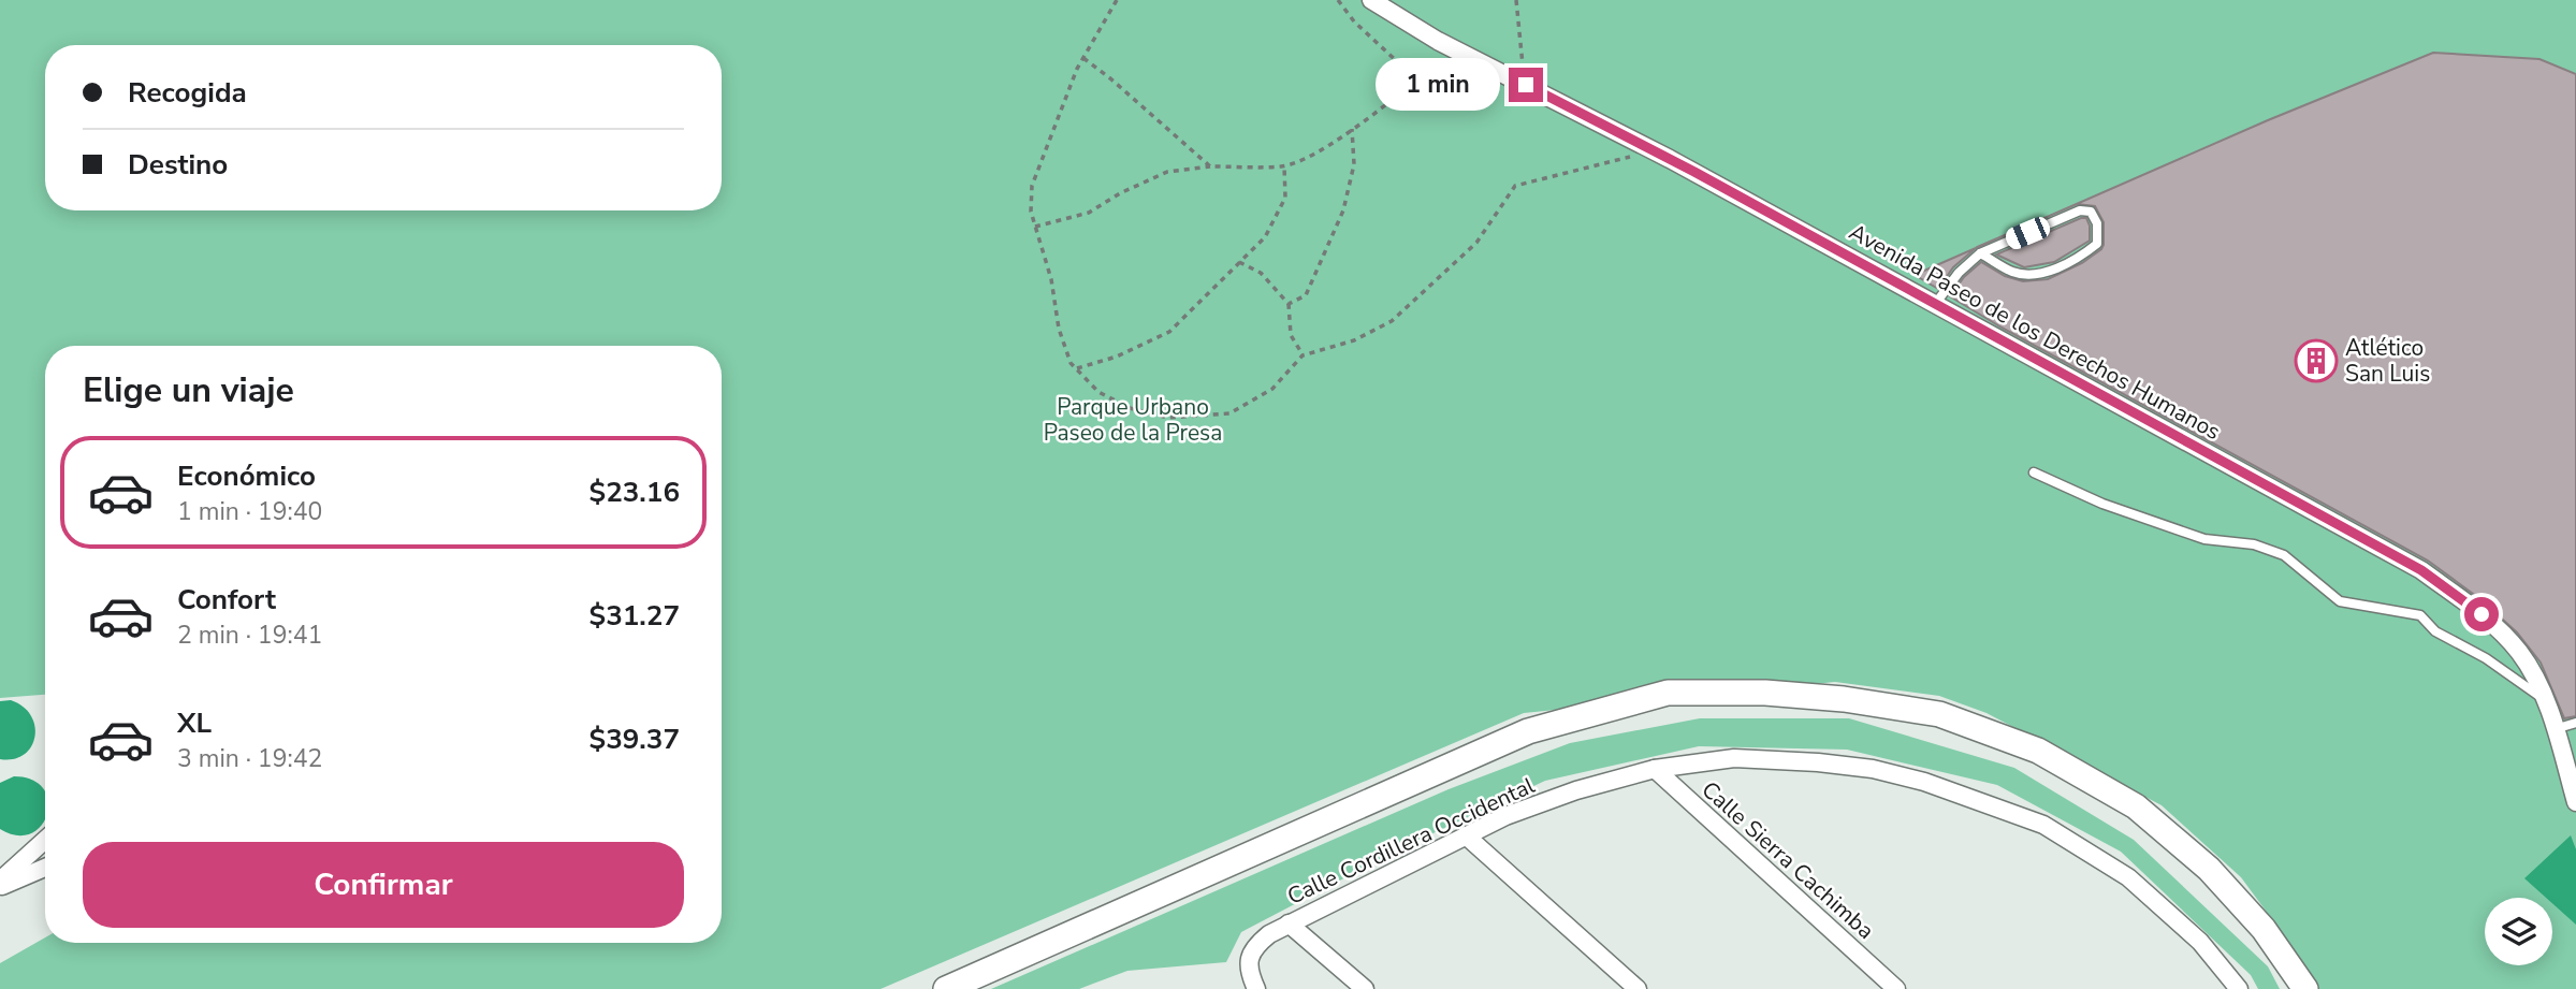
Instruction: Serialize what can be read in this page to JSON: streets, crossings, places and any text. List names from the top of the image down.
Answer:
{
  "streets": {
    "street": ["Avenida Paseo de los Derechos Humanos", "Calle Cordillera Occidental", "Calle Sierra Cachimba"]
  },
  "crossings": [
    ["Calle Cordillera Occidental", "Calle Sierra Cachimba"]
  ],
  "parks": ["Parque Urbano Paseo de la Presa"],
  "places": {
    "building": ["Atlético San Luis"]
  },
  "page": {
    "banner": ["Recogida", "Destino"],
    "bubble": "1 min",
    "heading": "Elige un viaje",
    "list": [
      {
        "name": "Económico",
        "note": "1 min · 19:40",
        "value": "$23.16"
      },
      {
        "name": "Confort",
        "note": "2 min · 19:41",
        "value": "$31.27"
      },
      {
        "name": "XL",
        "note": "3 min · 19:42",
        "value": "$39.37"
      }
    ],
    "buttons": "Confirmar"
  }
}
